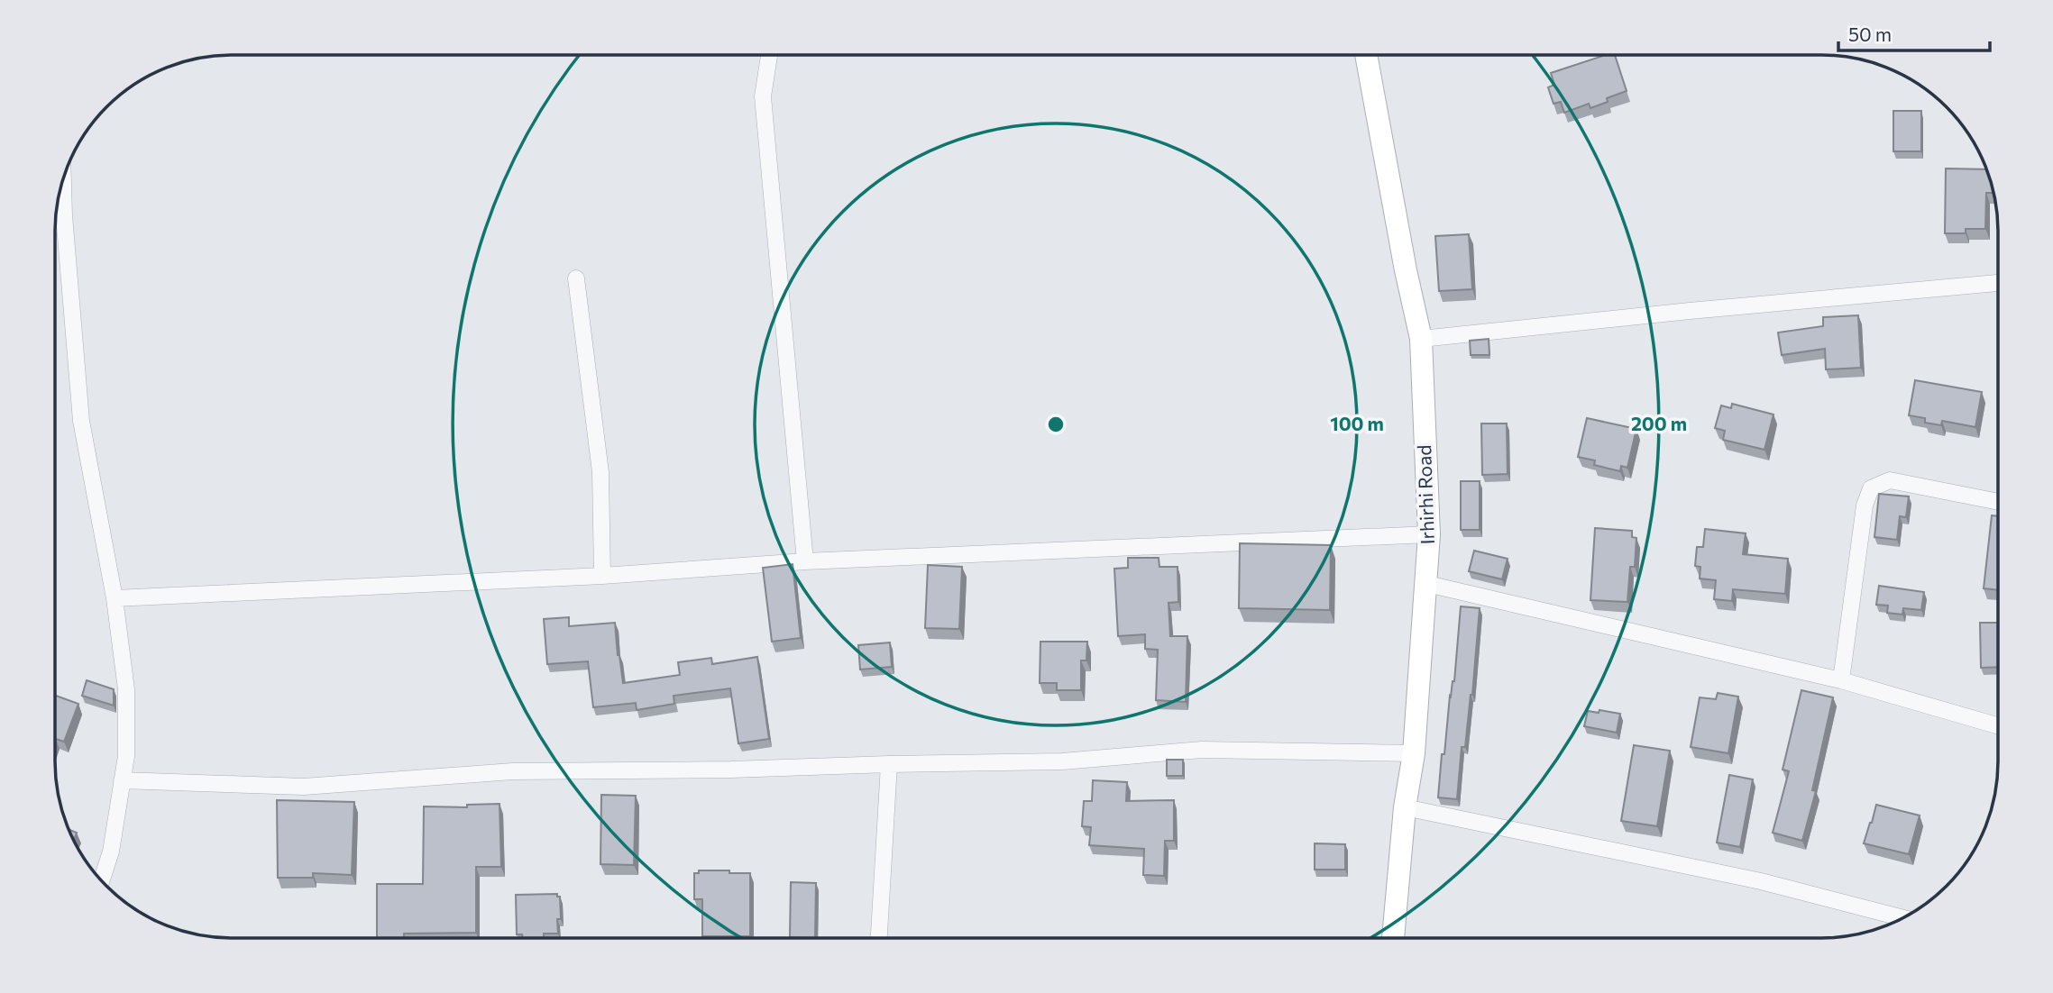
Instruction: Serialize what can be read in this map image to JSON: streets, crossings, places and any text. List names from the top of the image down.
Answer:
{
  "streets": {
    "street": ["Irhirhi Road"]
  },
  "scale_bar": "50 m",
  "rings": ["100 m", "200 m"]
}
